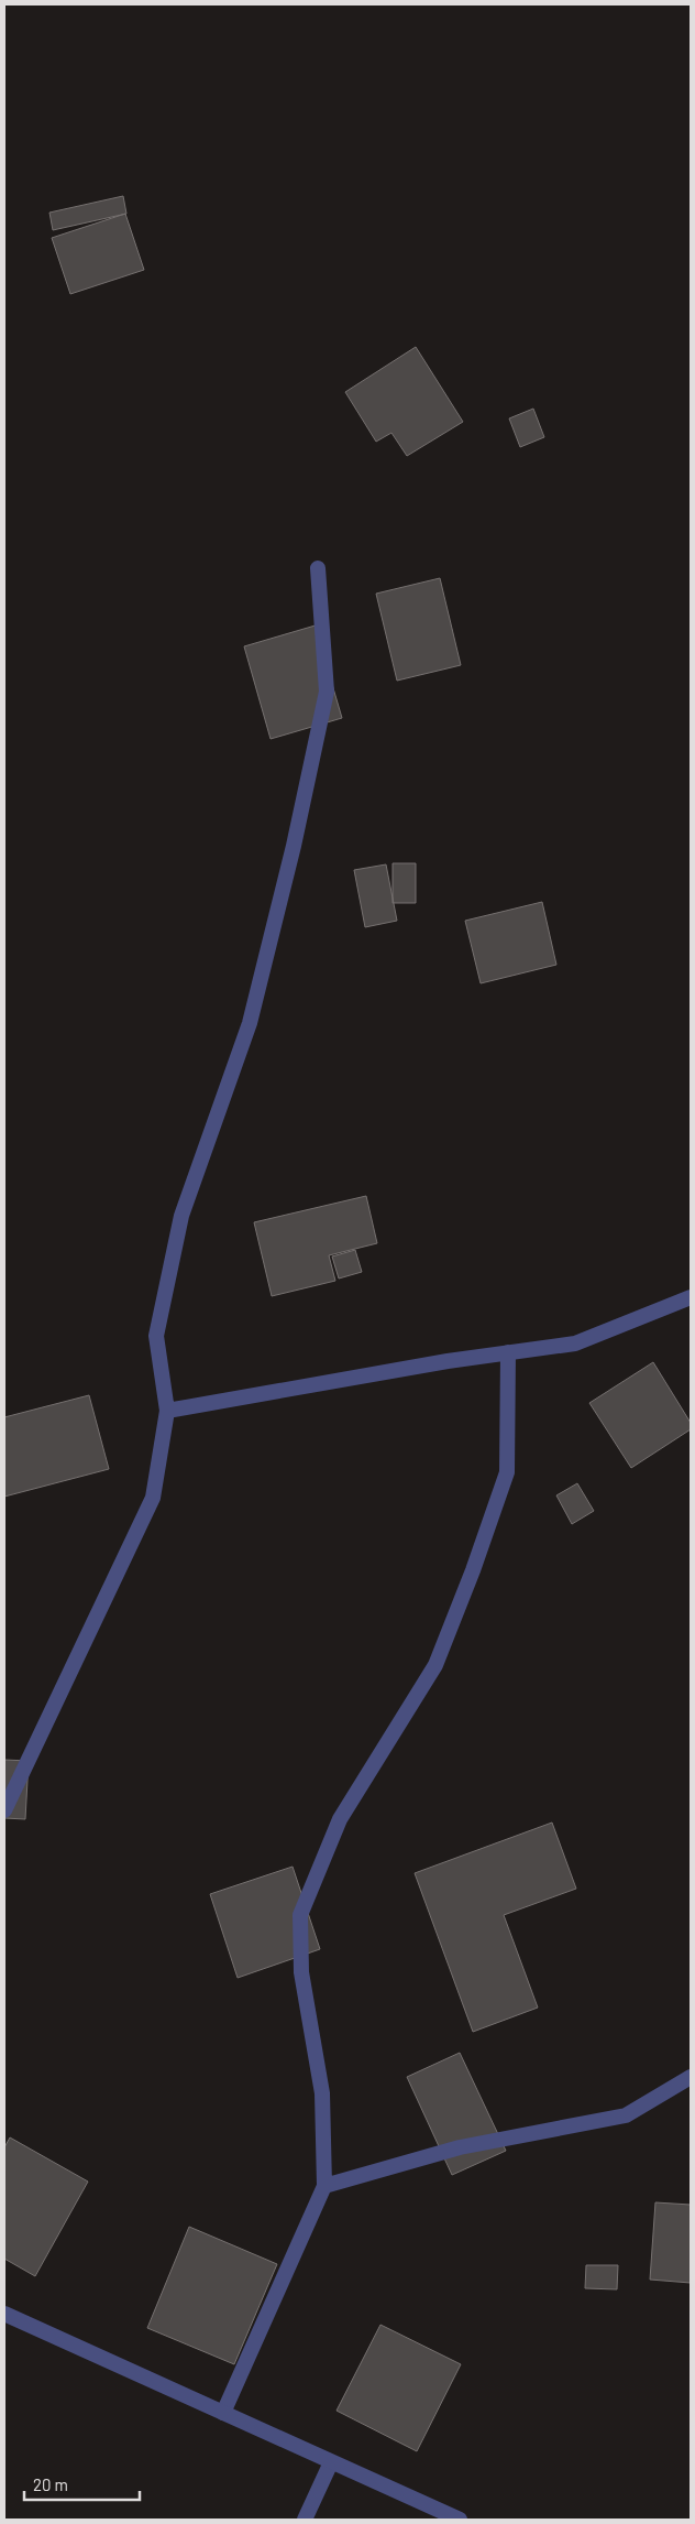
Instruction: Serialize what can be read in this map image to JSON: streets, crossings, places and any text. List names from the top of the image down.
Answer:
{
  "scale_bar": "20 m"
}
